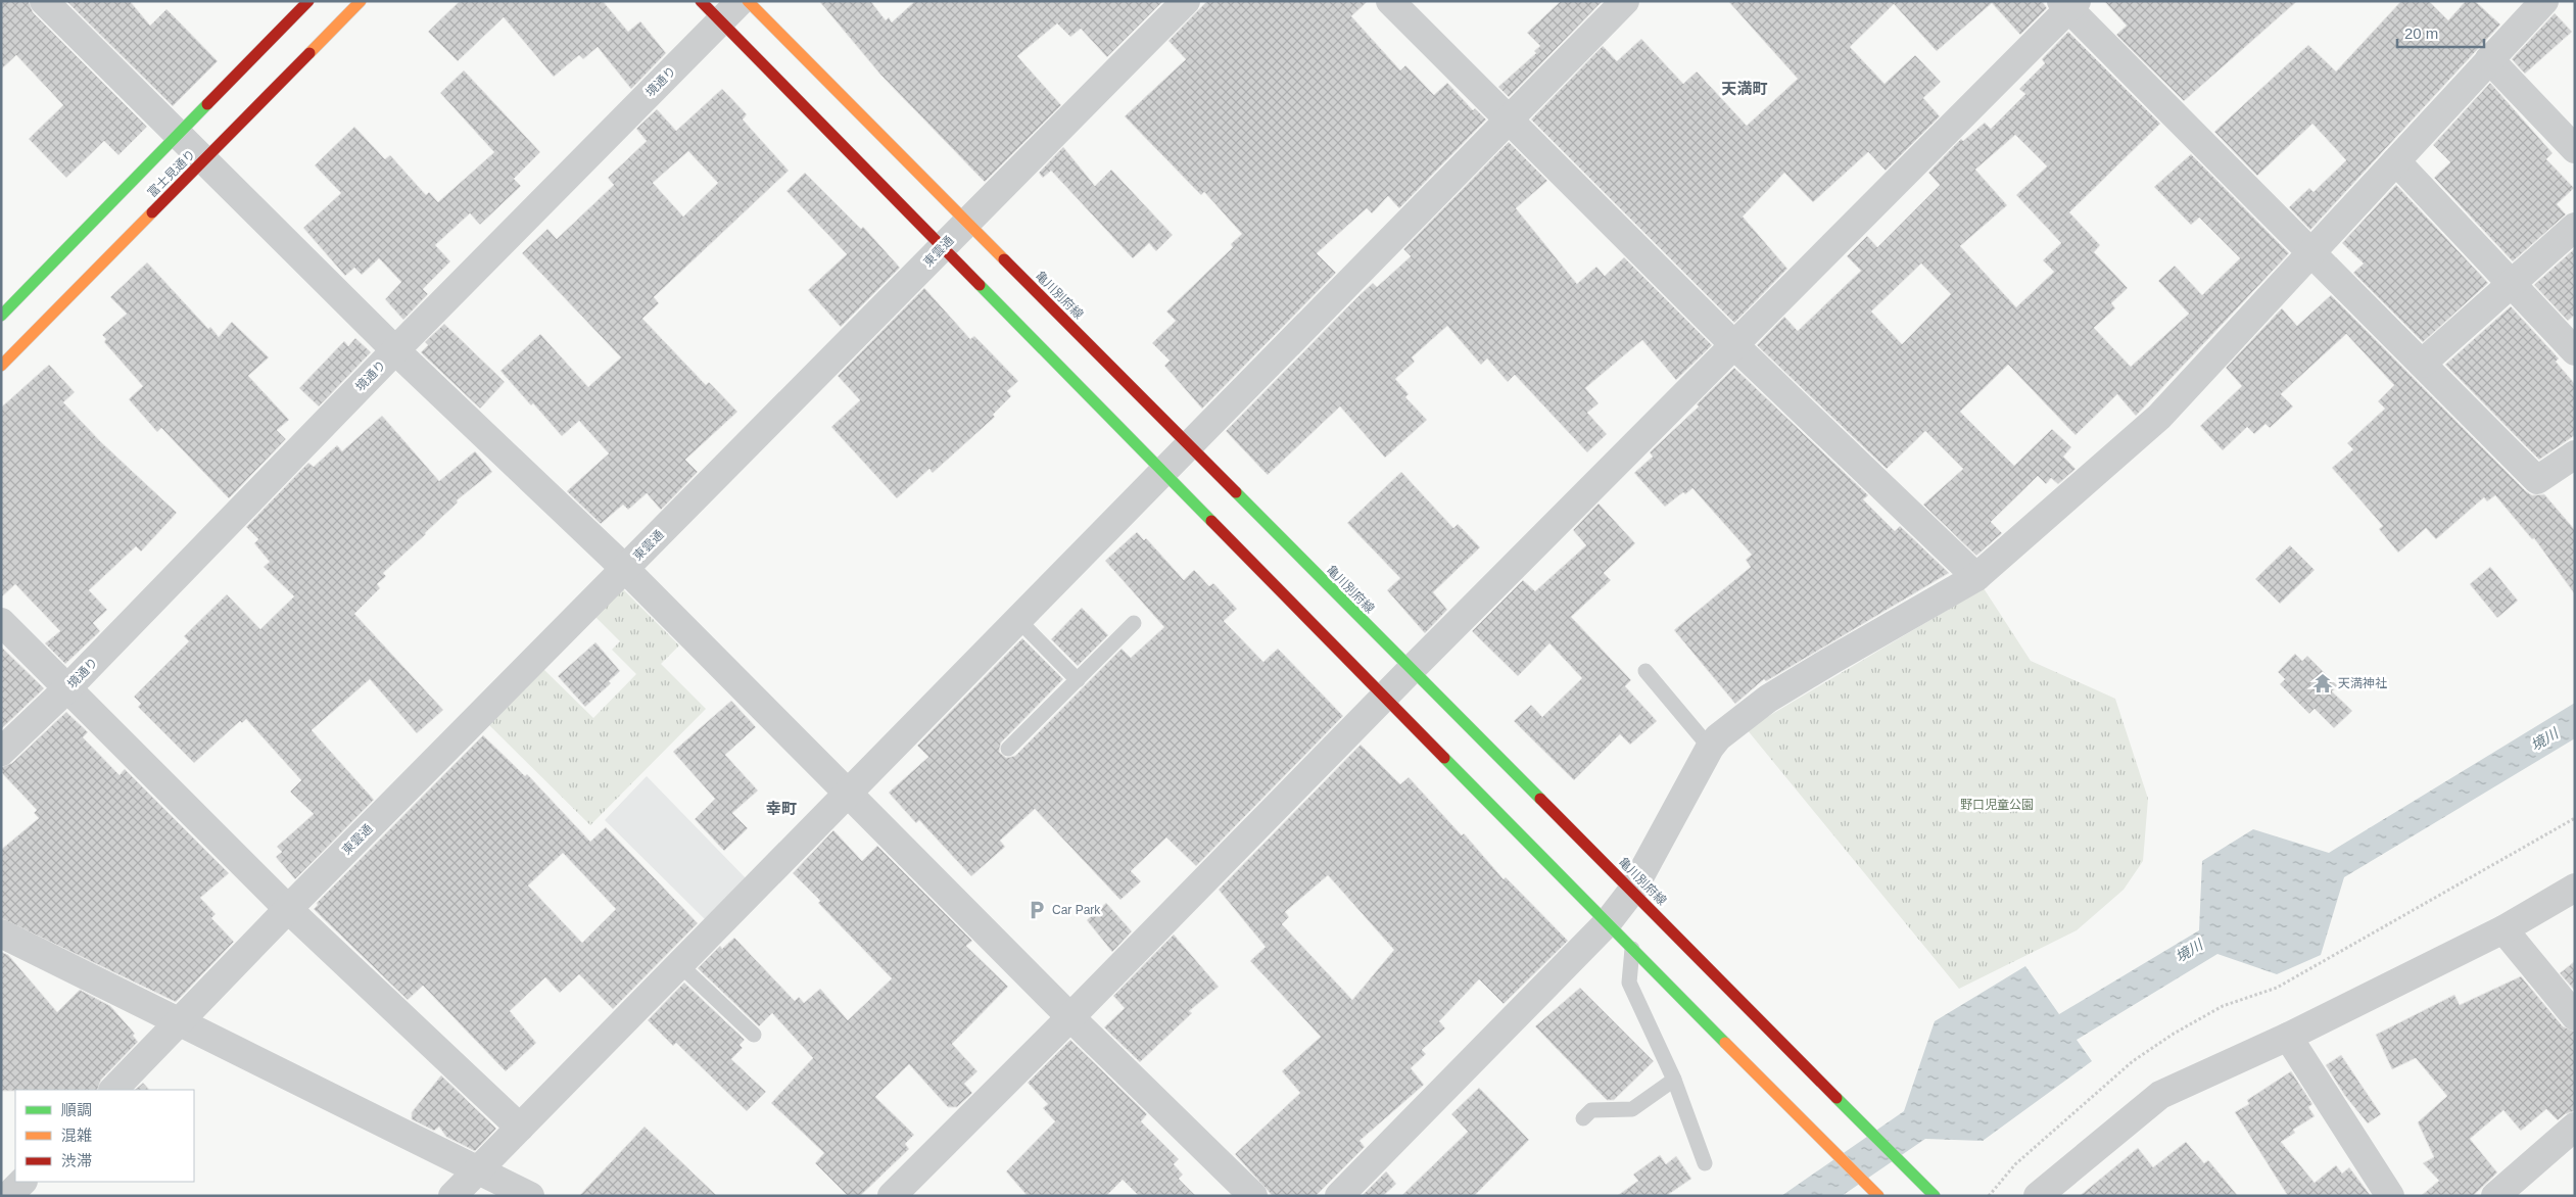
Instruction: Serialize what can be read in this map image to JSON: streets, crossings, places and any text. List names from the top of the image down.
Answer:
{
  "streets": {
    "main road": ["富士見通り", "亀川別府線"],
    "street": ["境通り", "東雲通"]
  },
  "crossings": [
    ["東雲通", "亀川別府線"]
  ],
  "districts": ["天満町", "幸町"],
  "water": ["境川"],
  "parks": ["野口児童公園"],
  "places": {
    "temple": ["天満神社"],
    "parking": ["Car Park"]
  },
  "legend": ["順調", "混雑", "渋滞"],
  "scale_bar": "20 m"
}
